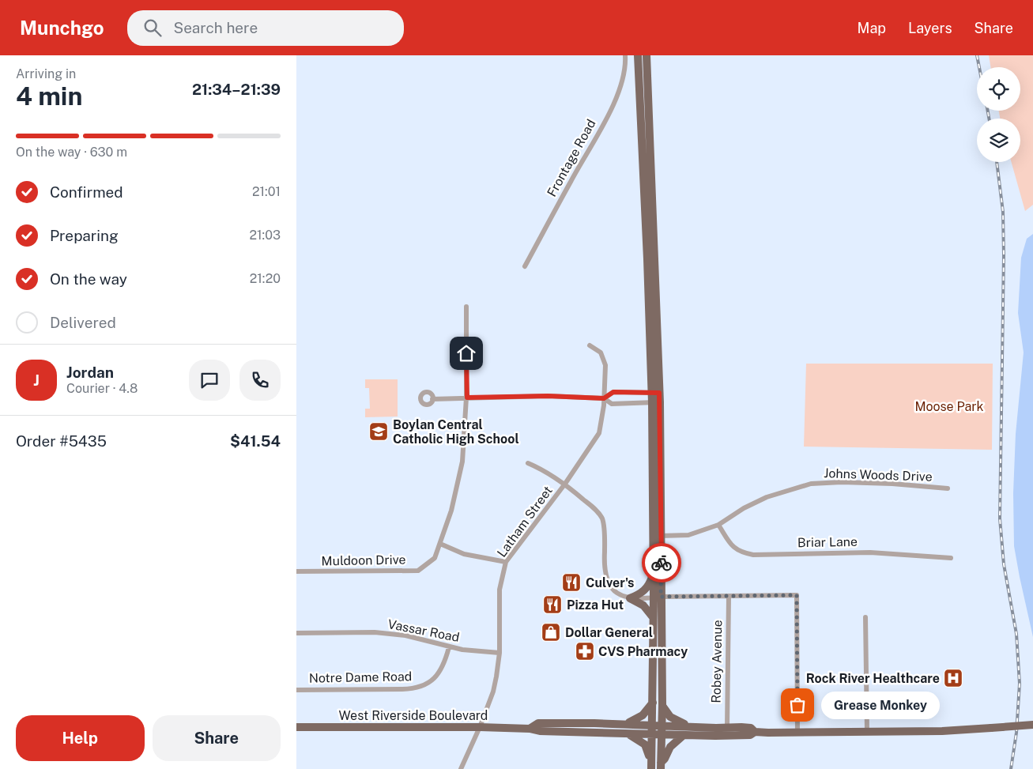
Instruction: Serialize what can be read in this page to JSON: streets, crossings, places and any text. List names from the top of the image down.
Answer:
{
  "streets": {
    "main road": ["West Riverside Boulevard"],
    "street": [
      "Frontage Road",
      "Johns Woods Drive",
      "Latham Street",
      "Briar Lane",
      "Muldoon Drive",
      "Vassar Road",
      "Robey Avenue",
      "Notre Dame Road"
    ]
  },
  "crossings": [
    ["Johns Woods Drive", "Briar Lane"],
    ["Latham Street", "Vassar Road"],
    ["Latham Street", "West Riverside Boulevard"],
    ["Vassar Road", "Notre Dame Road"],
    ["Robey Avenue", "West Riverside Boulevard"]
  ],
  "parks": ["Moose Park"],
  "places": {
    "school or university": ["Boylan Central Catholic High School"],
    "restaurant": ["Culver's", "Pizza Hut"],
    "shop": ["Dollar General"],
    "pharmacy": ["CVS Pharmacy"],
    "hospital": ["Rock River Healthcare"],
    "other": ["Grease Monkey"]
  },
  "page": {
    "header": "Munchgo",
    "search": "Search here",
    "nav": ["Map", "Layers", "Share"],
    "heading": ["4 min", "Arriving in", "21:34–21:39"],
    "panel": [
      "Jordan",
      "Courier · 4.8",
      "Order #5435",
      "$41.54"
    ],
    "bar": "On the way · 630 m",
    "list": [
      ["Confirmed", "21:01"],
      ["Preparing", "21:03"],
      ["On the way", "21:20"],
      "Delivered"
    ],
    "round": "J",
    "bubble": "Grease Monkey",
    "buttons": ["Help", "Share"]
  }
}
